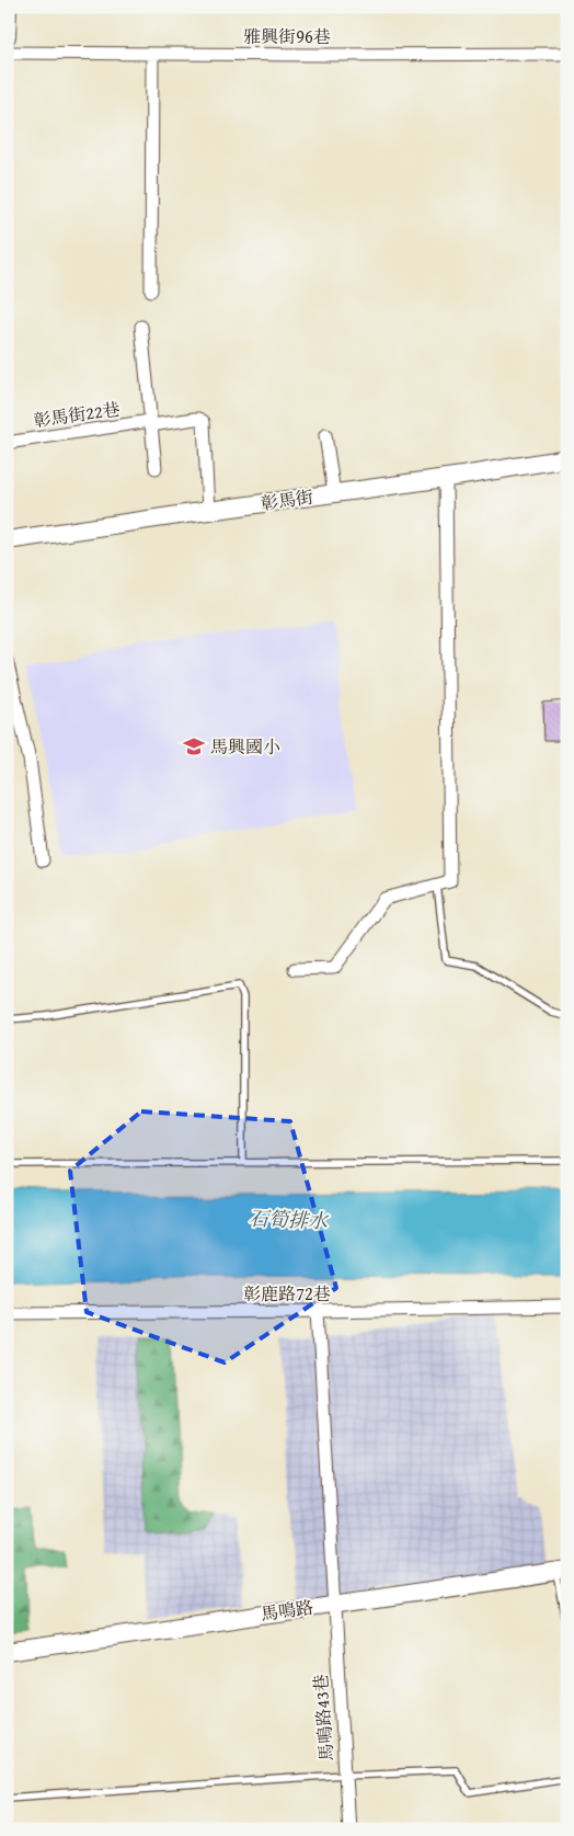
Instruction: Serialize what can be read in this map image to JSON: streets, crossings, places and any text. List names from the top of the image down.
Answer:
{
  "streets": {
    "street": [
      "雅興街96巷",
      "彰馬街22巷",
      "彰馬街",
      "彰鹿路72巷",
      "馬鳴路",
      "馬鳴路43巷"
    ]
  },
  "crossings": [
    ["彰馬街22巷", "彰馬街"],
    ["彰鹿路72巷", "馬鳴路43巷"],
    ["馬鳴路", "馬鳴路43巷"]
  ],
  "water": ["石筍排水"],
  "places": {
    "school or university": ["馬興國小"]
  }
}
